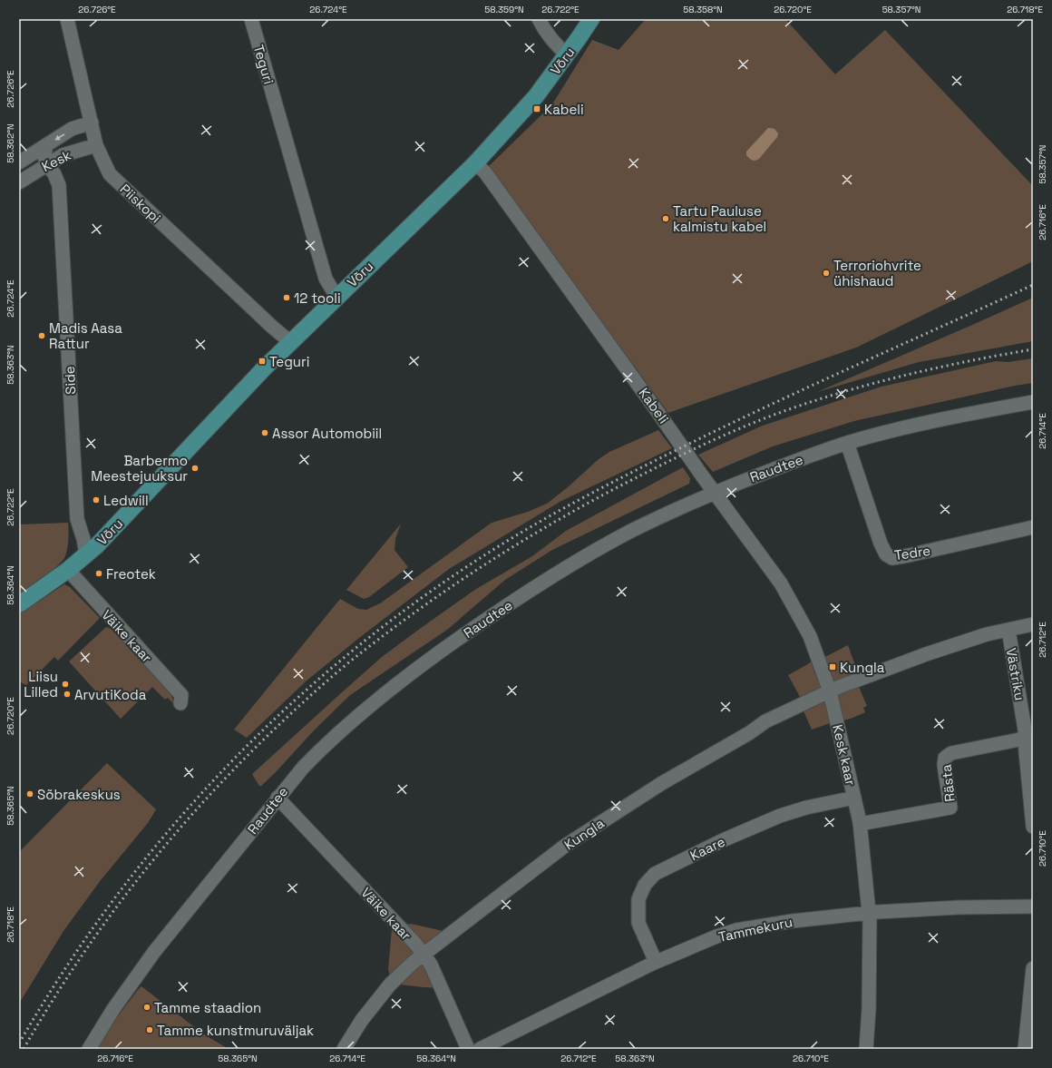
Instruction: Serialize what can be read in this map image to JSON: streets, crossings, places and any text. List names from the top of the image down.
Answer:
{
  "streets": {
    "main road": ["Võru"],
    "street": [
      "Teguri",
      "Kesk",
      "Piiskopi",
      "Side",
      "Kabeli",
      "Raudtee",
      "Tedre",
      "Väike kaar",
      "Västriku",
      "Kesk kaar",
      "Rästa",
      "Kungla",
      "Kaare",
      "Tammekuru"
    ]
  },
  "crossings": [
    ["Võru", "Teguri"],
    ["Võru", "Piiskopi"],
    ["Võru", "Side"],
    ["Võru", "Kabeli"],
    ["Võru", "Väike kaar"],
    ["Kesk", "Piiskopi"],
    ["Kesk", "Side"],
    ["Kabeli", "Raudtee"],
    ["Kabeli", "Kesk kaar"],
    ["Raudtee", "Tedre"],
    ["Raudtee", "Väike kaar"],
    ["Raudtee", "Kesk kaar"],
    ["Väike kaar", "Kungla"],
    ["Västriku", "Rästa"],
    ["Västriku", "Kungla"],
    ["Kesk kaar", "Rästa"],
    ["Kesk kaar", "Kungla"],
    ["Kesk kaar", "Kaare"],
    ["Kesk kaar", "Tammekuru"],
    ["Kaare", "Tammekuru"]
  ],
  "places": {
    "transit": ["Kabeli", "Teguri", "Kungla"],
    "other": [
      "Tartu Pauluse kalmistu kabel",
      "Terroriohvrite ühishaud",
      "12 tooli",
      "Madis Aasa Rattur",
      "Assor Automobiil",
      "Barbermo Meestejuuksur",
      "Ledwill",
      "Freotek",
      "Liisu Lilled",
      "ArvutiKoda",
      "Sõbrakeskus",
      "Tamme staadion",
      "Tamme kunstmuruväljak"
    ]
  },
  "coordinates": [
    "26.726°E",
    "26.724°E",
    "58.359°N",
    "26.722°E",
    "58.358°N",
    "26.720°E",
    "58.357°N",
    "26.718°E",
    "58.362°N",
    "26.716°E",
    "58.363°N",
    "26.714°E",
    "58.364°N",
    "26.712°E",
    "58.365°N",
    "26.710°E"
  ]
}
